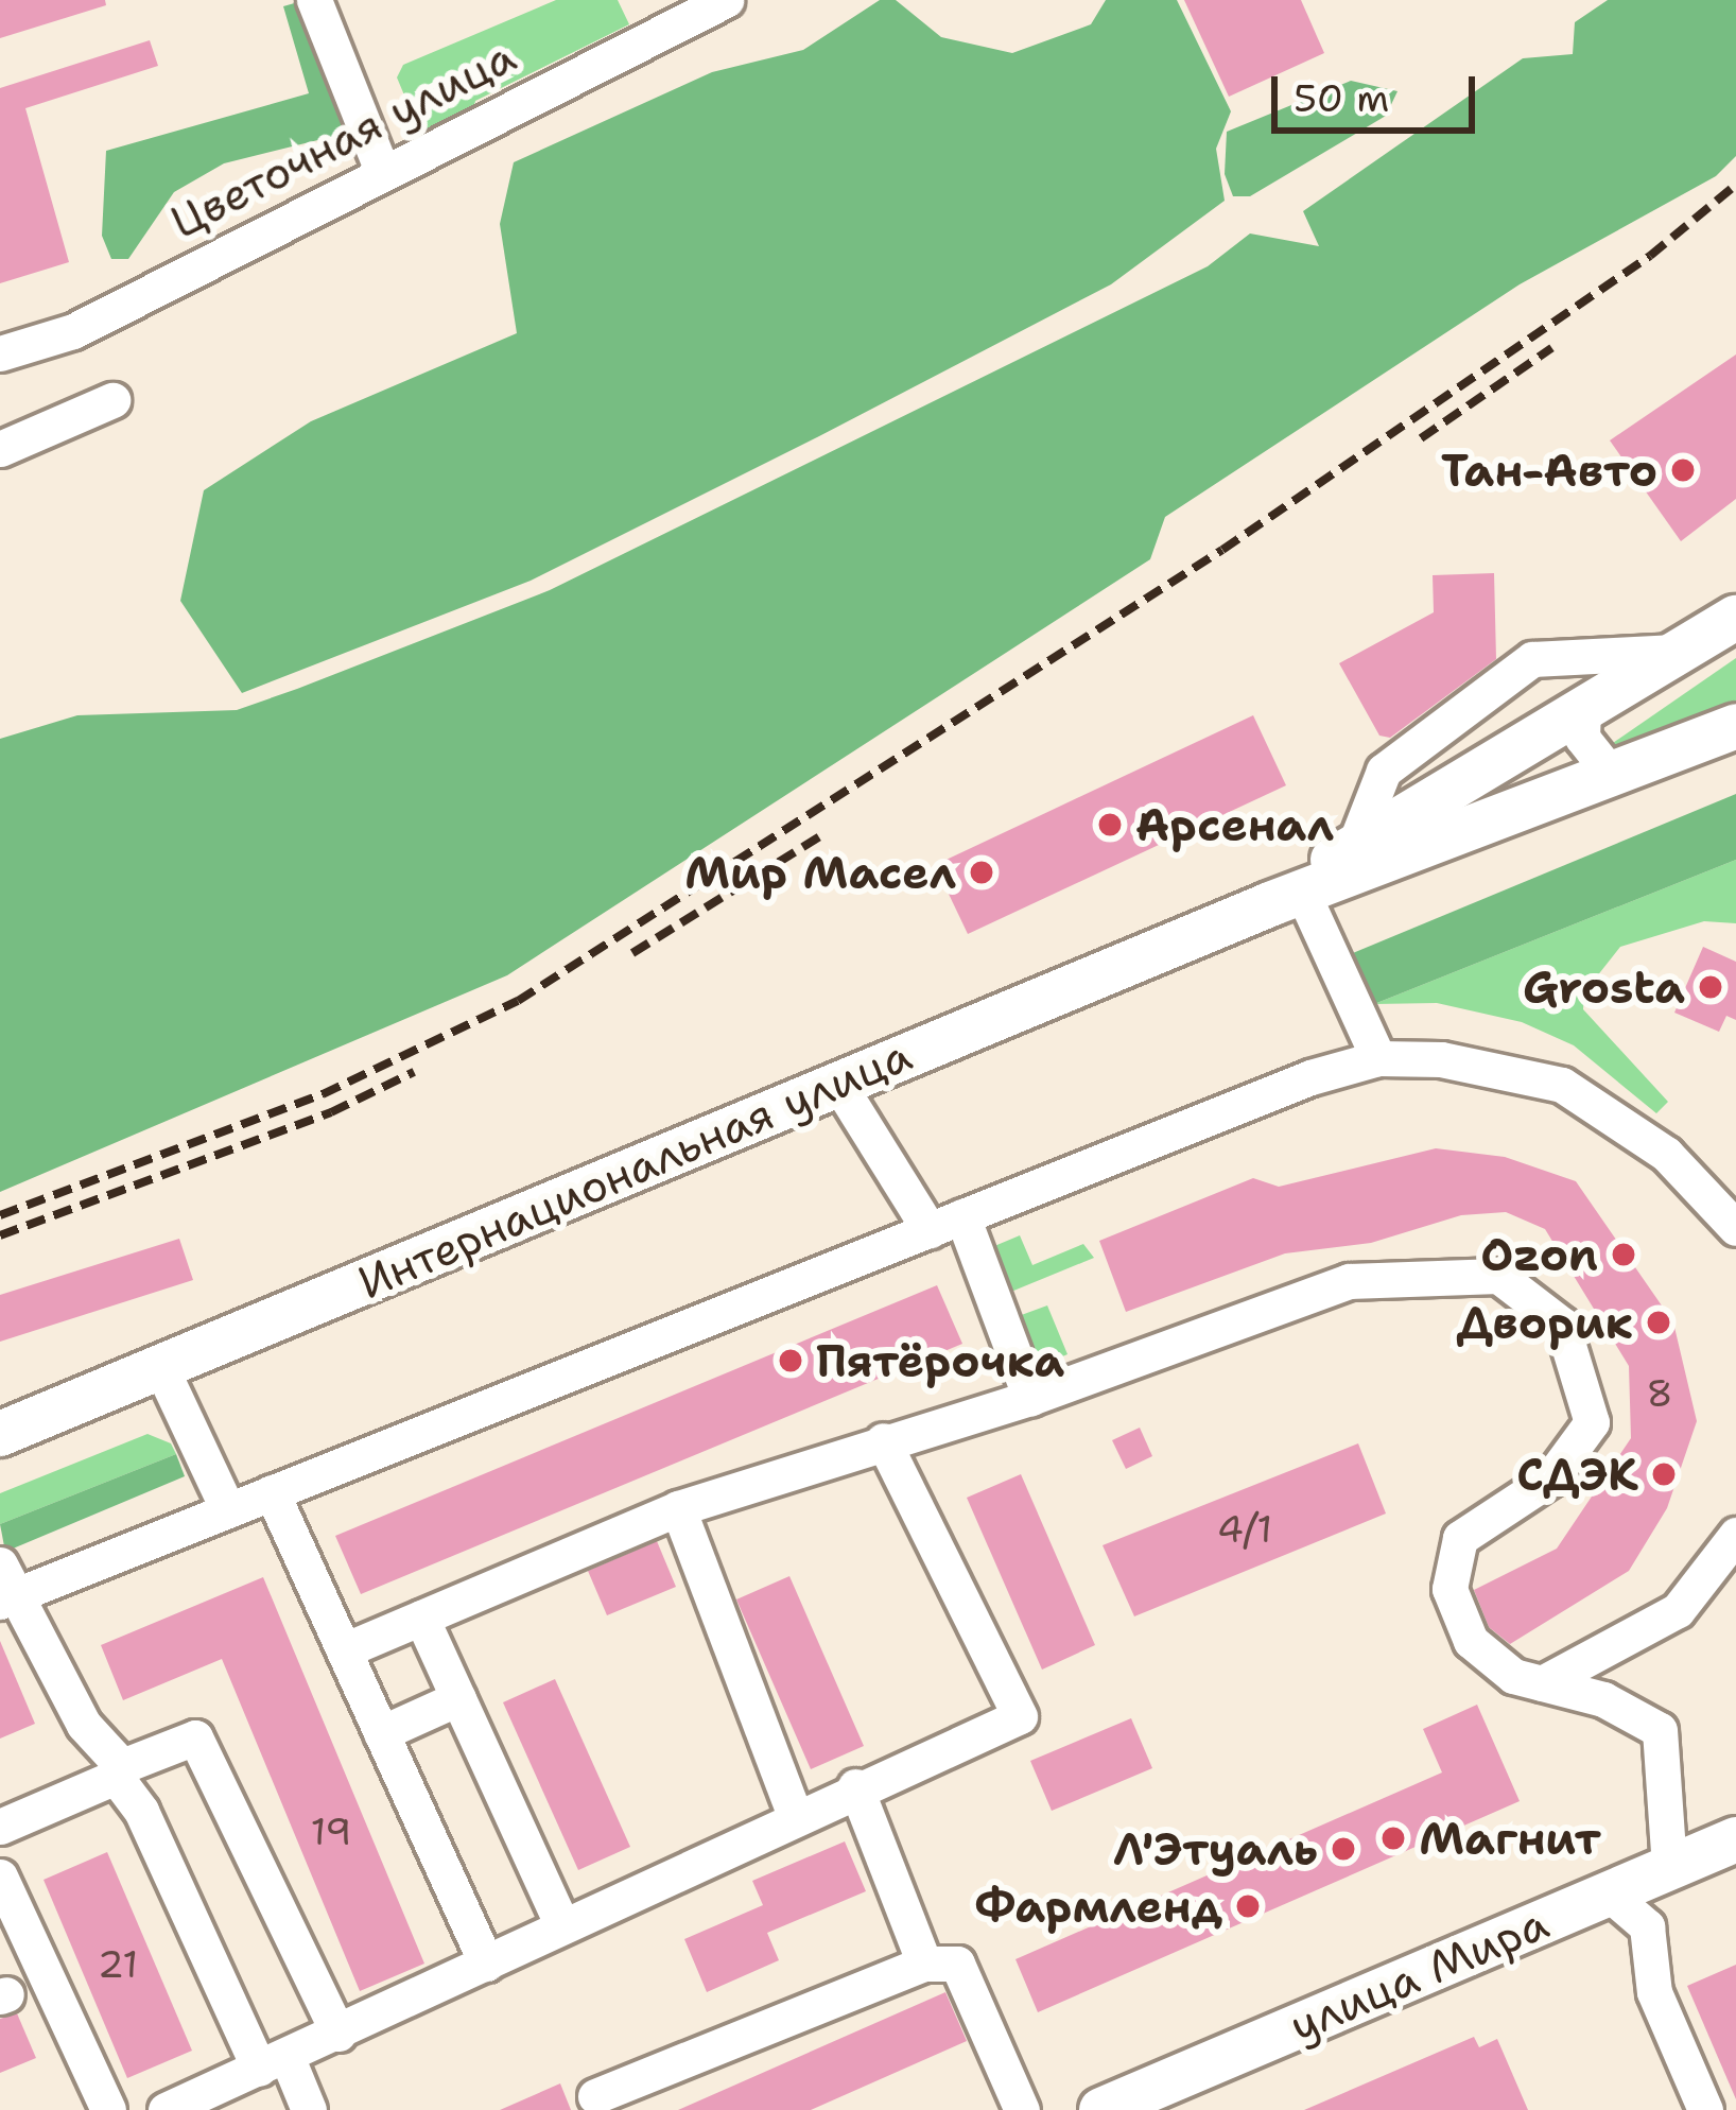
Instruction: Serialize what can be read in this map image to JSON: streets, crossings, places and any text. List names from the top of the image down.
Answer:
{
  "streets": {
    "main road": ["Интернациональная улица", "улица Мира"],
    "street": ["Цветочная улица"]
  },
  "places": [
    "Тан-Авто",
    "Арсенал",
    "Мир Масел",
    "Grosta",
    "Ozon",
    "Дворик",
    "Пятёрочка",
    "СДЭК",
    "Магнит",
    "Л'Этуаль",
    "Фармленд"
  ],
  "house_numbers": [
    "8",
    "4/1",
    "19",
    "21"
  ],
  "scale_bar": "50 m"
}
